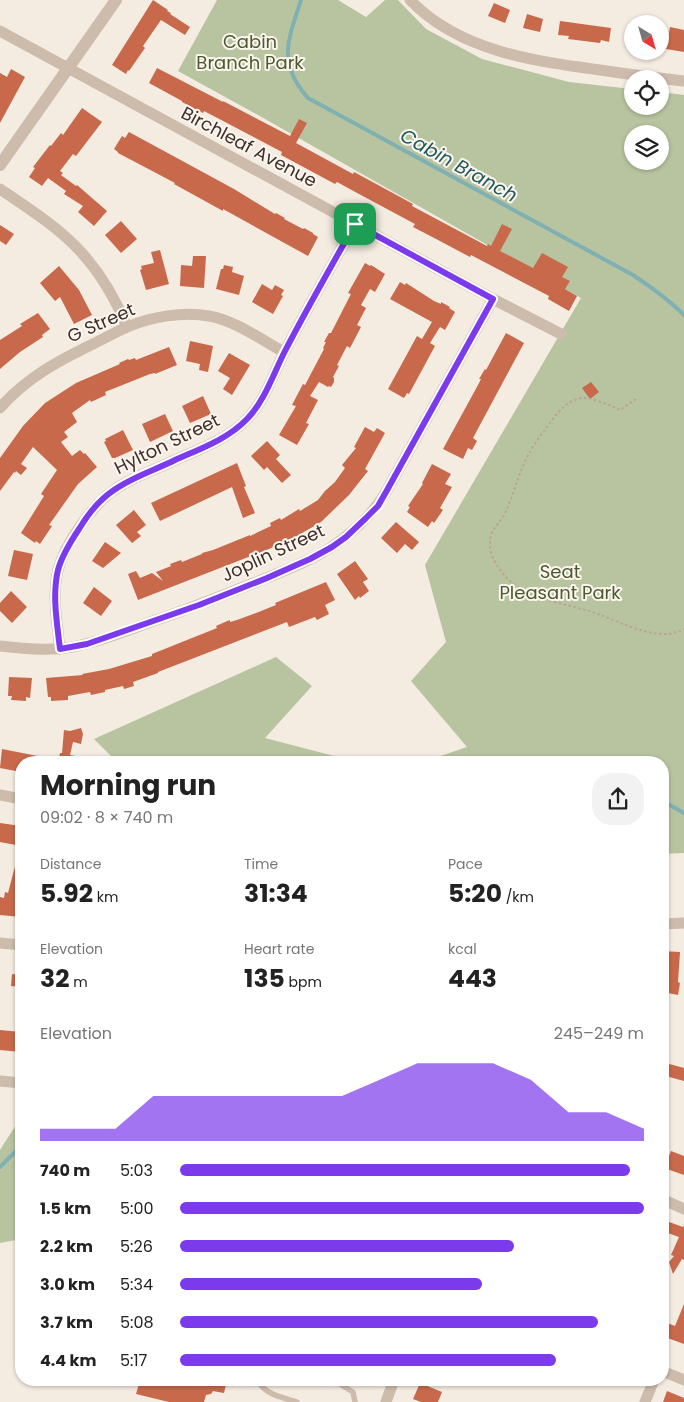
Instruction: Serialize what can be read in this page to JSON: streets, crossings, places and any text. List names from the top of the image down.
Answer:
{
  "streets": {
    "street": [
      "Birchleaf Avenue",
      "G Street",
      "Hylton Street",
      "Joplin Street"
    ]
  },
  "crossings": [
    ["Birchleaf Avenue", "Hylton Street"],
    ["Birchleaf Avenue", "Joplin Street"],
    ["G Street", "Hylton Street"],
    ["Hylton Street", "Joplin Street"]
  ],
  "water": ["Cabin Branch"],
  "parks": ["Cabin Branch Park", "Seat Pleasant Park"],
  "north": "bottom right",
  "page": {
    "heading": ["Morning run", "09:02 · 8 × 740 m"],
    "stats": [
      ["Distance", "5.92 km"],
      ["Time", "31:34"],
      ["Pace", "5:20 /km"],
      ["Elevation", "32 m"],
      ["Heart rate", "135 bpm"],
      ["kcal", "443"]
    ],
    "chart": ["Elevation", "245–249 m"],
    "list": [
      {
        "name": "740 m",
        "note": "5:03"
      },
      {
        "name": "1.5 km",
        "note": "5:00"
      },
      {
        "name": "2.2 km",
        "note": "5:26"
      },
      {
        "name": "3.0 km",
        "note": "5:34"
      },
      {
        "name": "3.7 km",
        "note": "5:08"
      },
      {
        "name": "4.4 km",
        "note": "5:17"
      }
    ]
  }
}
